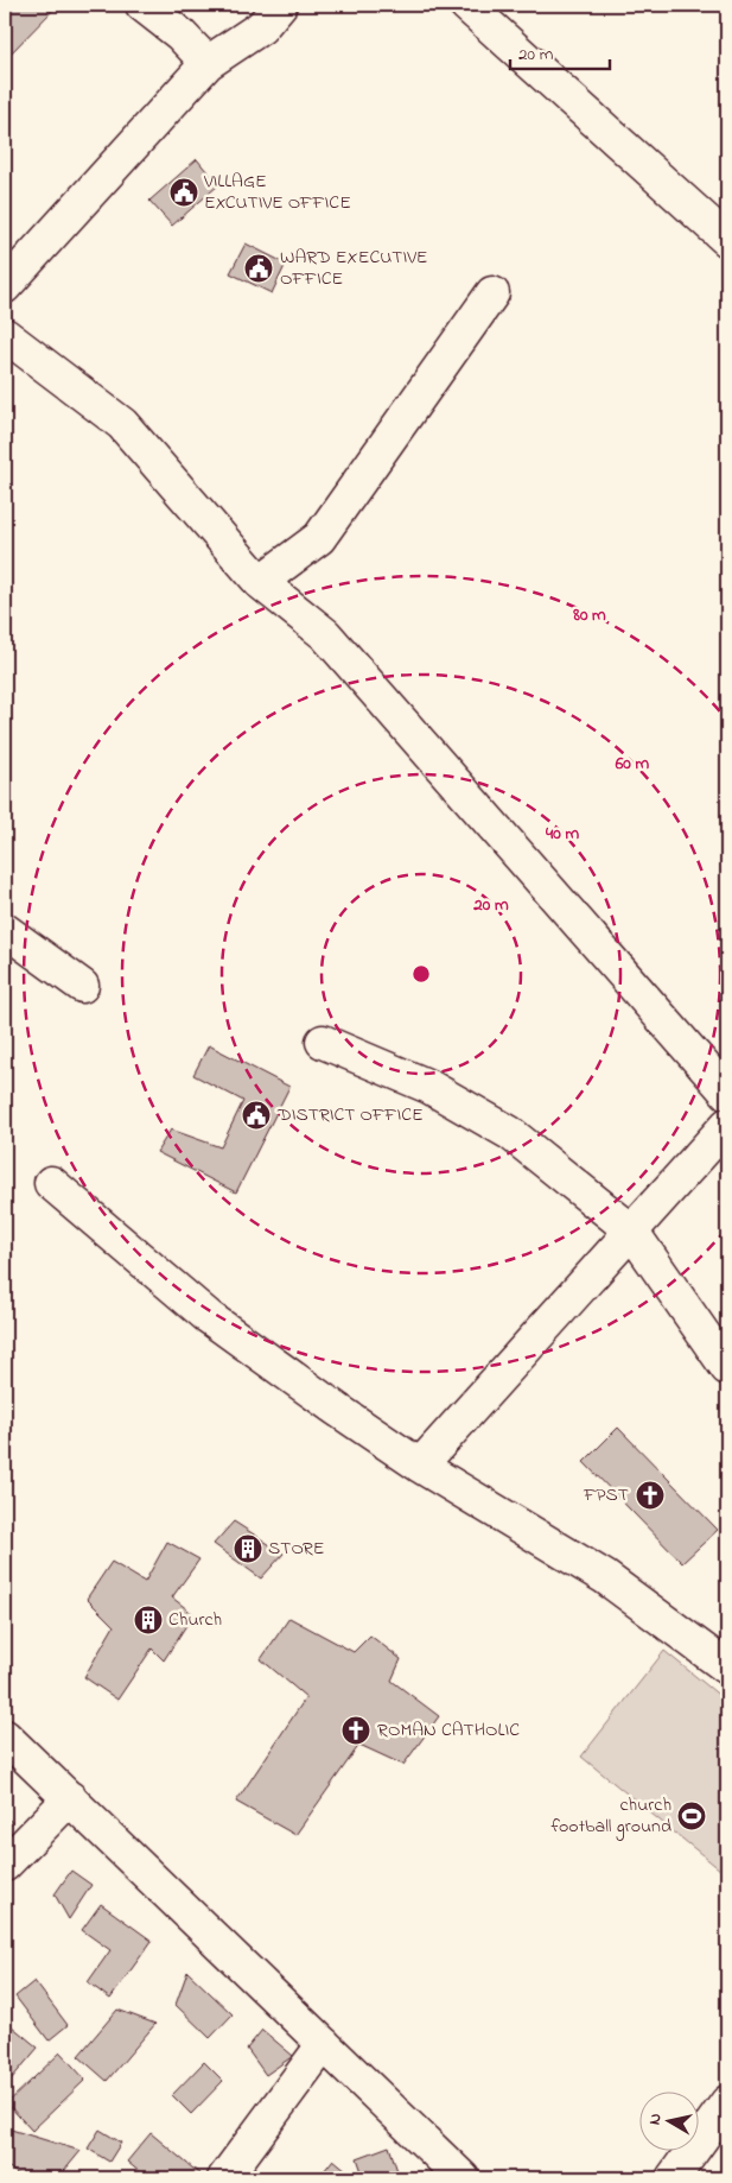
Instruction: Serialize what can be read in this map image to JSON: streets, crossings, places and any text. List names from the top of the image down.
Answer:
{
  "places": {
    "public building": ["VILLAGE EXCUTIVE OFFICE", "WARD EXECUTIVE OFFICE", "DISTRICT OFFICE"],
    "church": ["FPST", "ROMAN CATHOLIC"],
    "building": ["STORE", "Church"],
    "sports": ["church football ground"]
  },
  "scale_bar": "20 m",
  "north": "left",
  "rings": [
    "80 m",
    "60 m",
    "40 m",
    "20 m"
  ]
}
